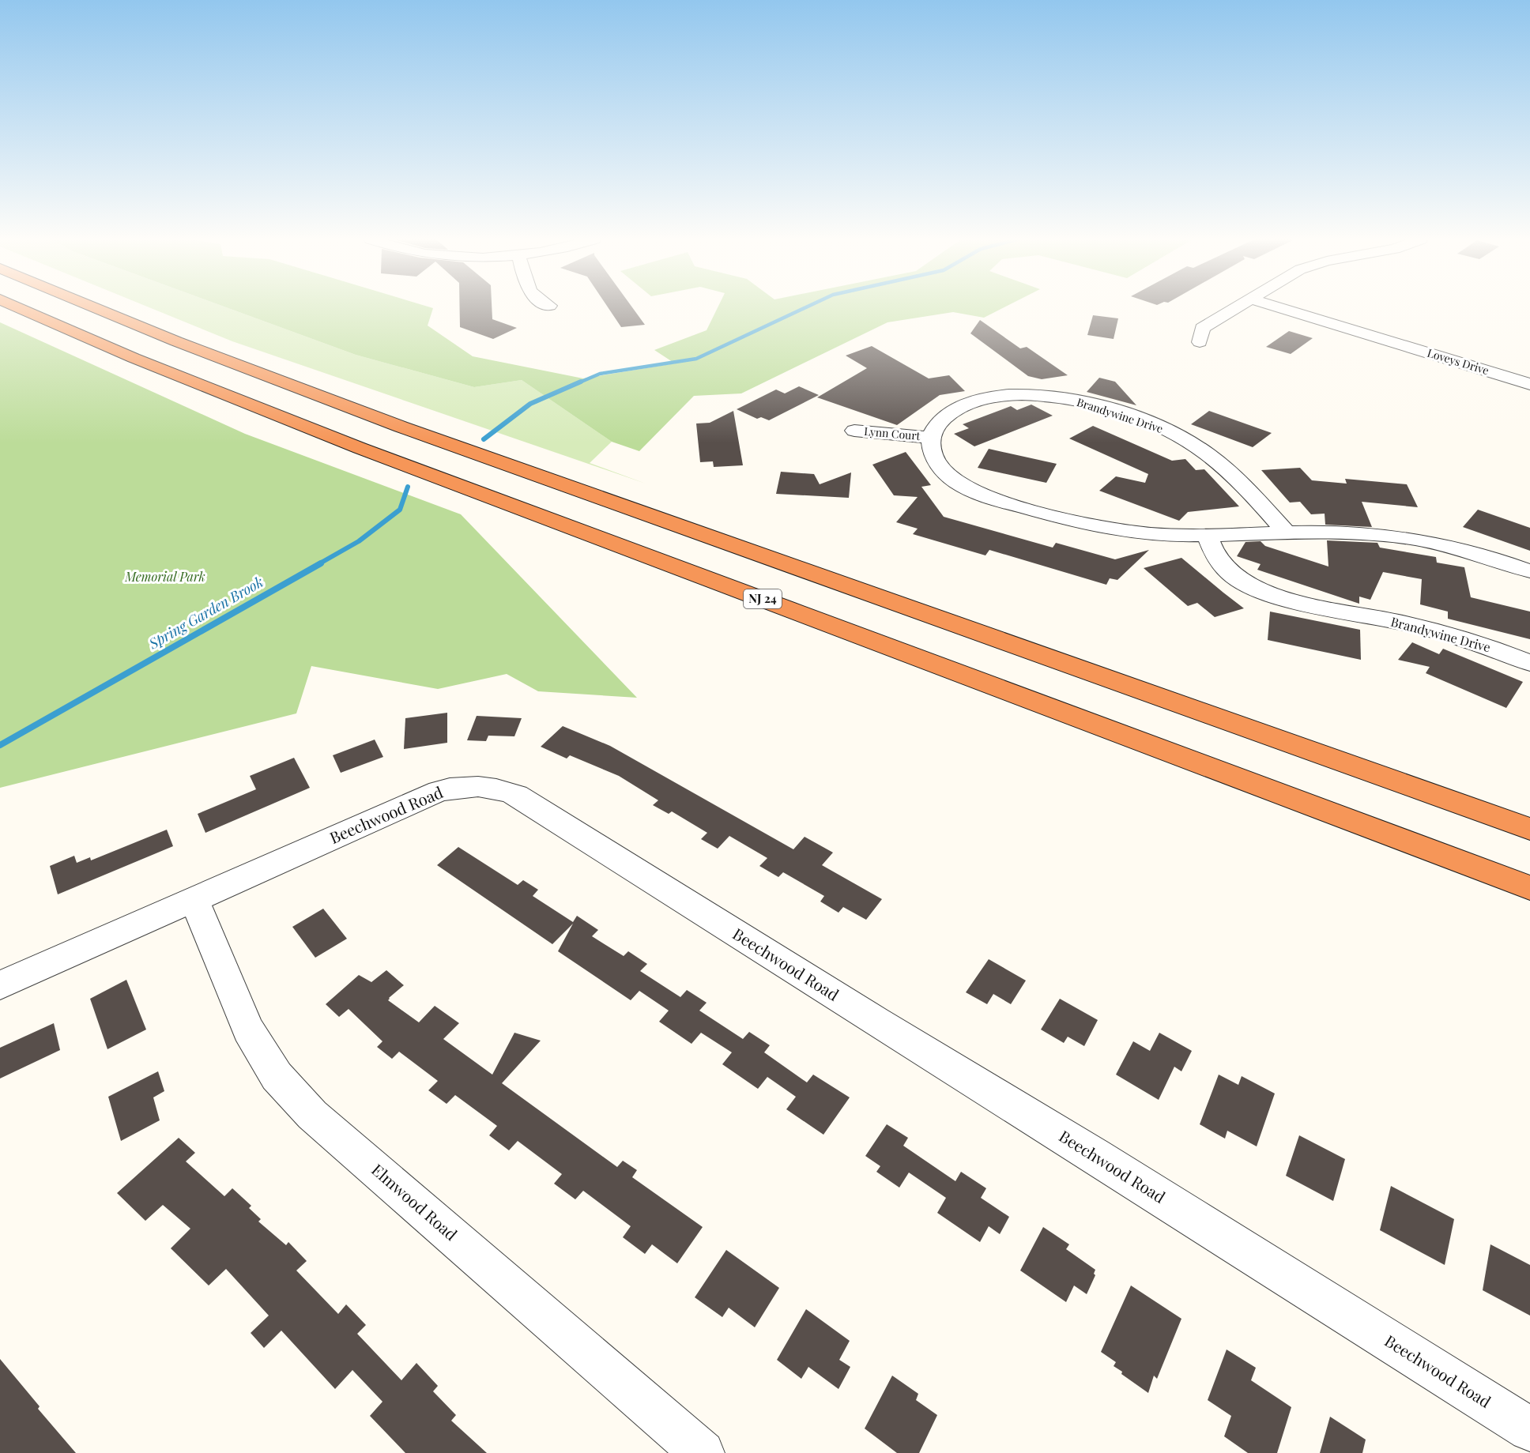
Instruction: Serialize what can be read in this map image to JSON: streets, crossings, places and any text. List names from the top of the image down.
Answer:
{
  "streets": {
    "highway": ["NJ 24"],
    "street": [
      "Loveys Drive",
      "Brandywine Drive",
      "Lynn Court",
      "Beechwood Road",
      "Elmwood Road"
    ]
  },
  "crossings": [
    ["Brandywine Drive", "Lynn Court"],
    ["Beechwood Road", "Elmwood Road"]
  ],
  "water": ["Spring Garden Brook"],
  "parks": ["Memorial Park"]
}
